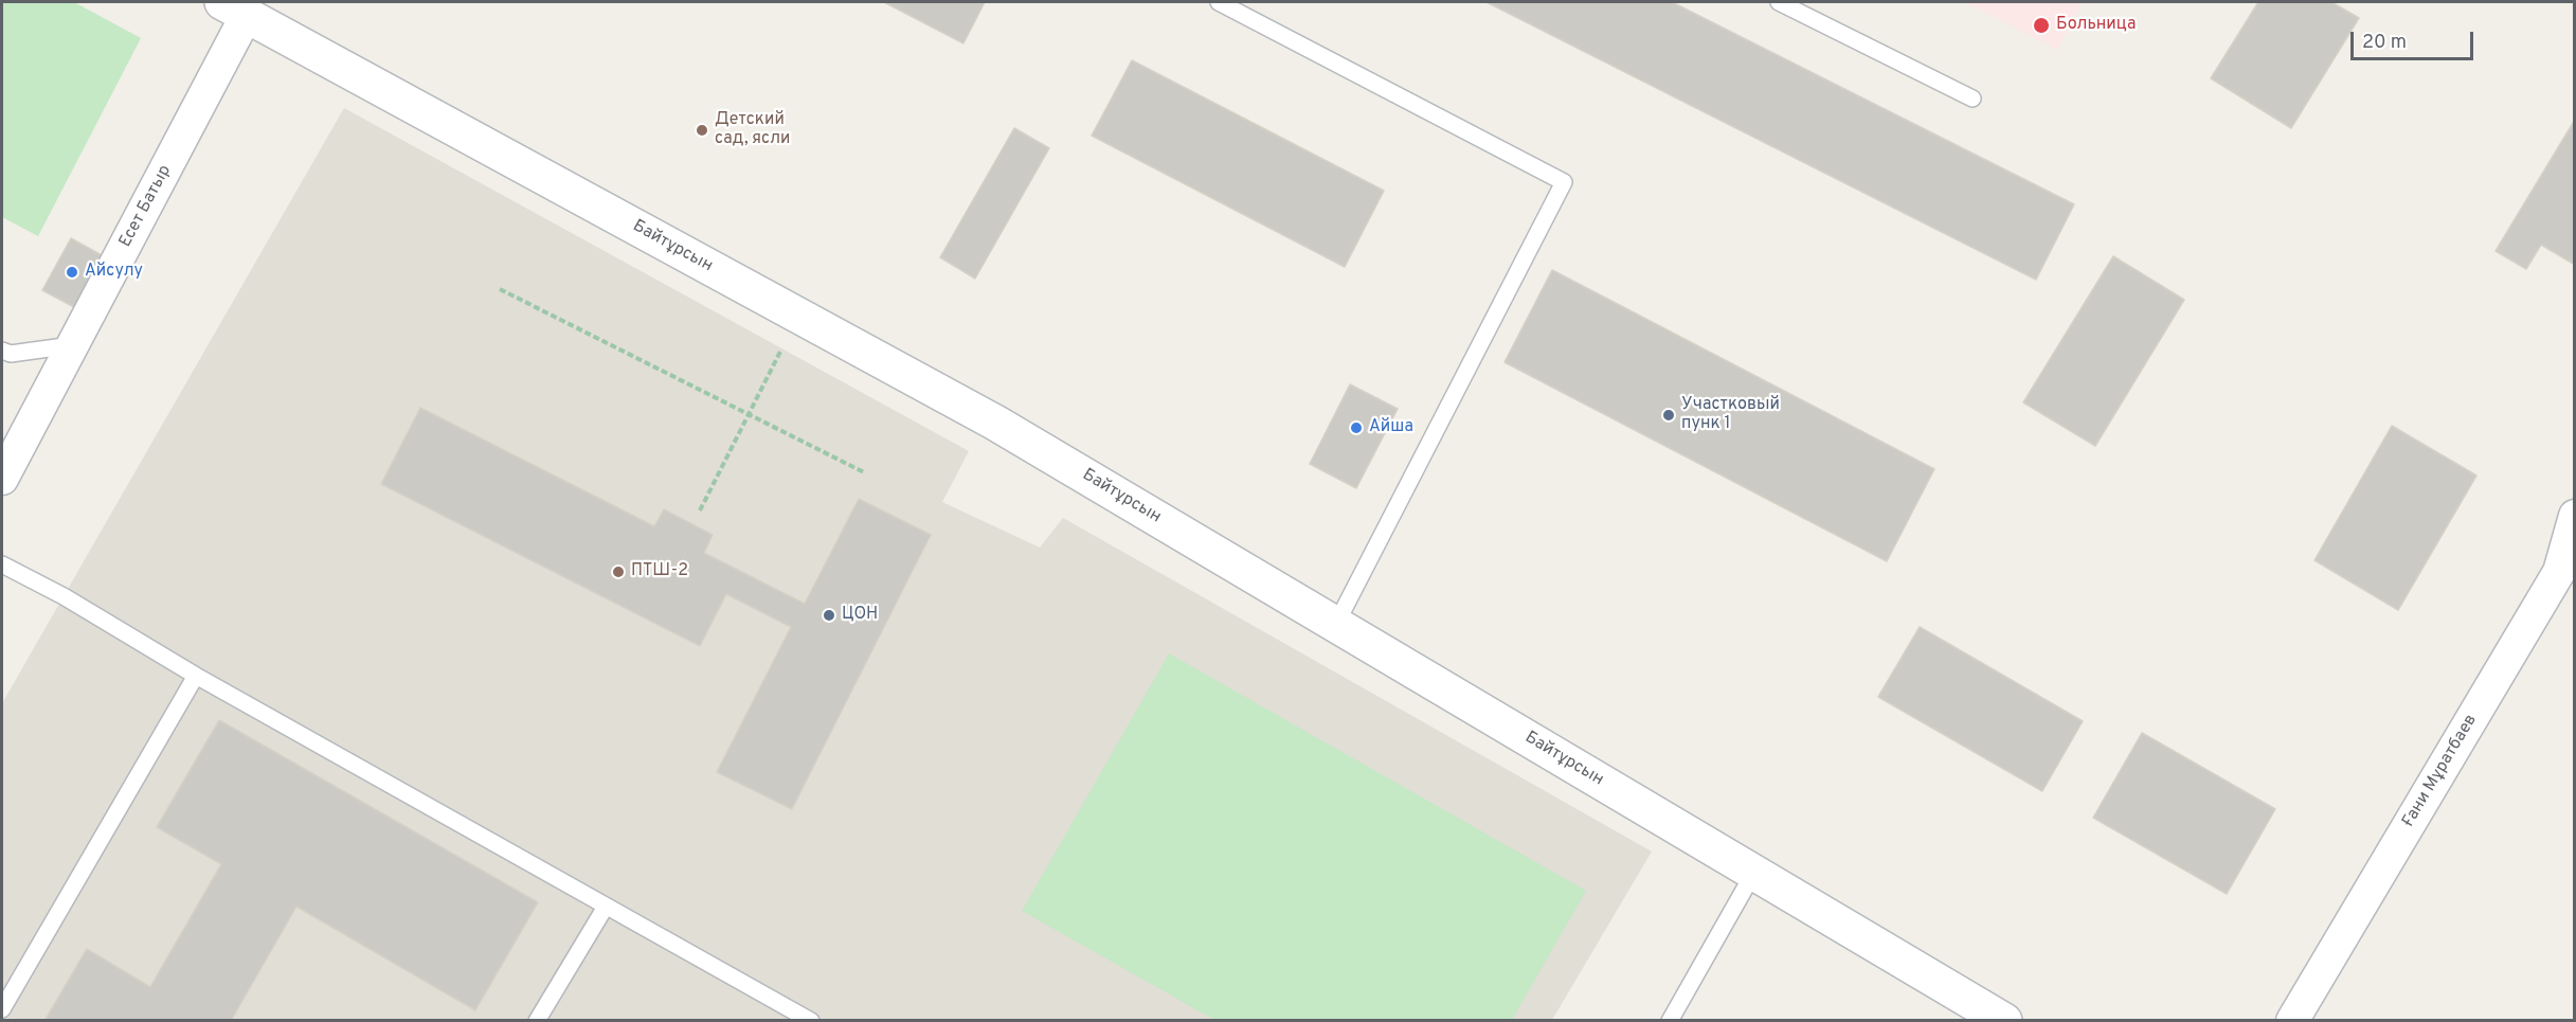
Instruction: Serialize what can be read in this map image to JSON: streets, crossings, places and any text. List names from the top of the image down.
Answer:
{
  "streets": {
    "street": ["Есет Батыр", "Байтұрсын", "Ғани Мұратбаев"]
  },
  "crossings": [
    ["Есет Батыр", "Байтұрсын"]
  ],
  "places": [
    "Больница",
    "Детский сад, ясли",
    "Айсулу",
    "Участковый пунк 1",
    "Айша",
    "ПТШ-2",
    "ЦОН"
  ],
  "scale_bar": "20 m"
}
